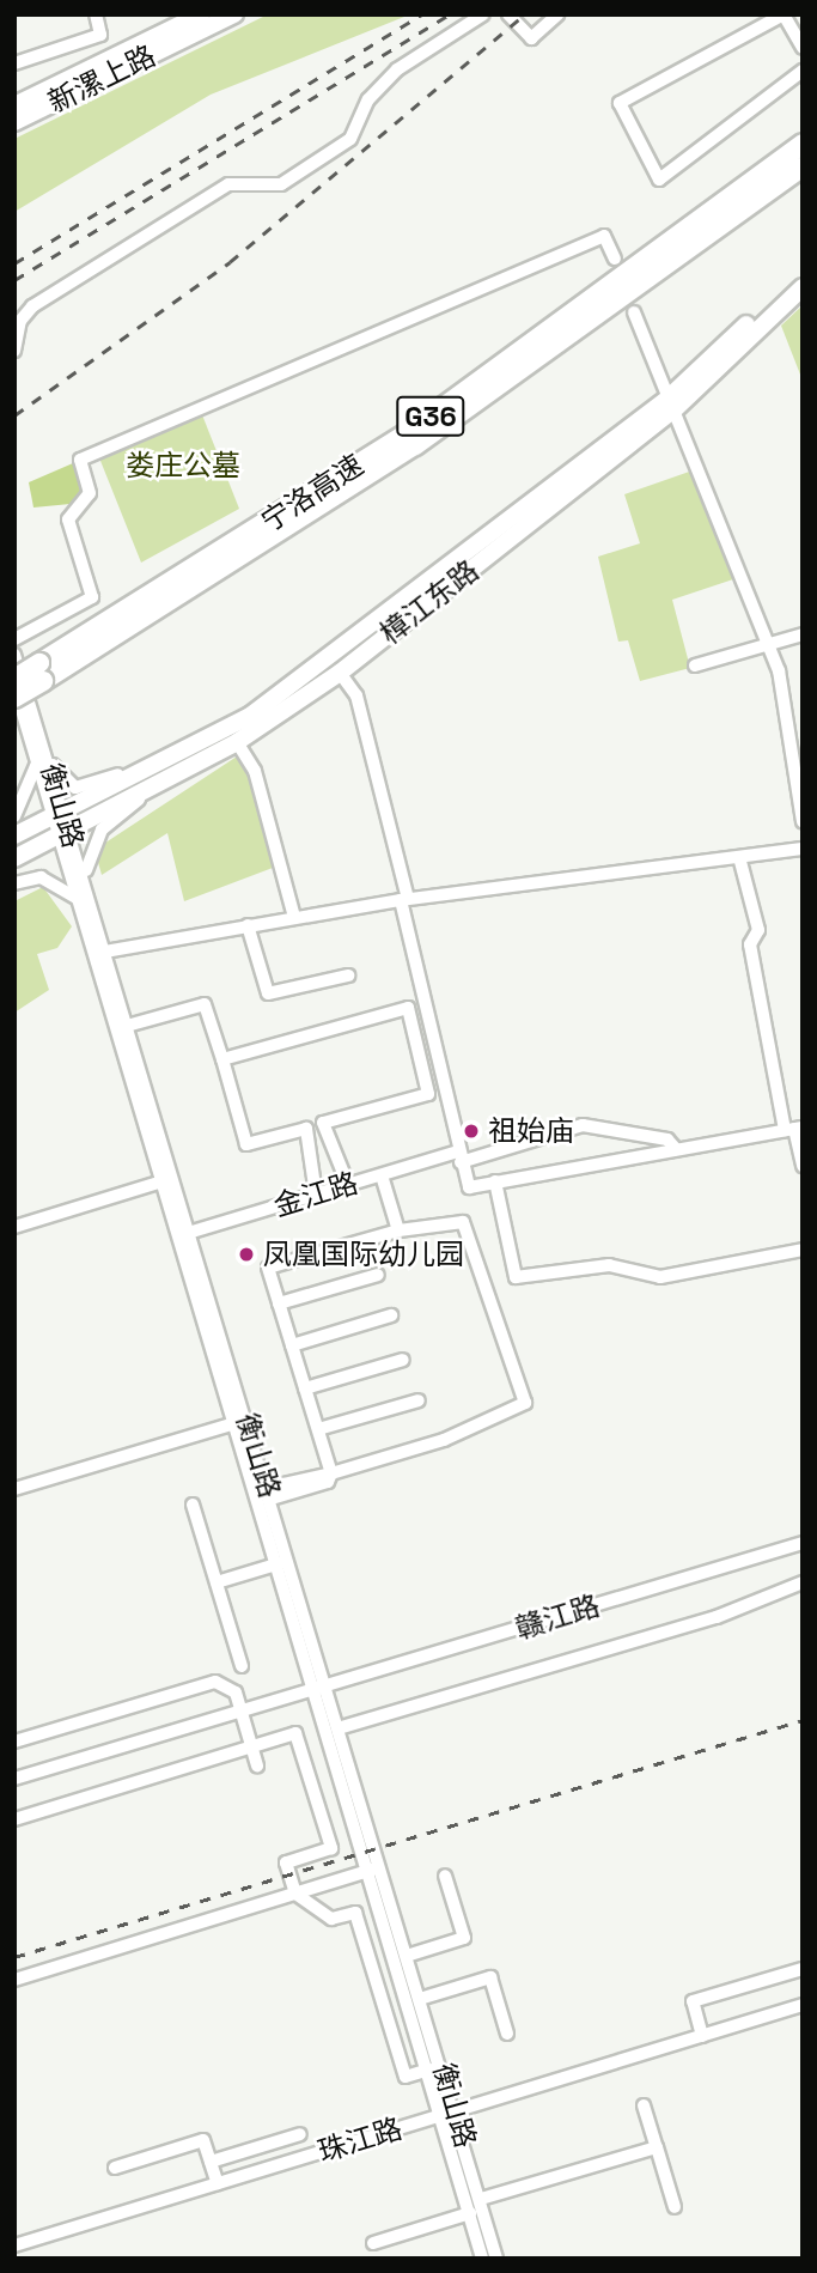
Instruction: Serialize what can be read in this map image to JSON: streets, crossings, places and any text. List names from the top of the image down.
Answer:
{
  "streets": {
    "highway": ["G36", "宁洛高速"],
    "main road": ["新漯上路", "樟江东路"],
    "street": [
      "衡山路",
      "金江路",
      "赣江路",
      "珠江路"
    ]
  },
  "crossings": [
    ["樟江东路", "衡山路"],
    ["衡山路", "金江路"],
    ["衡山路", "赣江路"],
    ["衡山路", "珠江路"]
  ],
  "parks": ["娄庄公墓"],
  "places": ["祖始庙", "凤凰国际幼儿园"]
}
